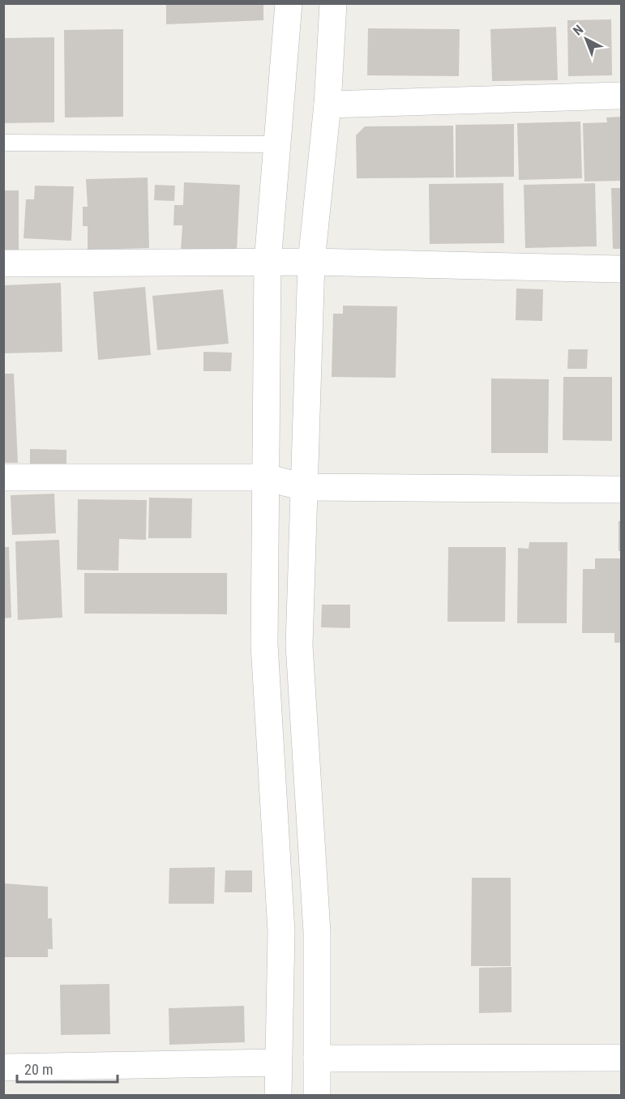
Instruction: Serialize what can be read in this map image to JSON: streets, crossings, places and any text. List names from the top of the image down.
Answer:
{
  "scale_bar": "20 m",
  "north": "top left"
}
